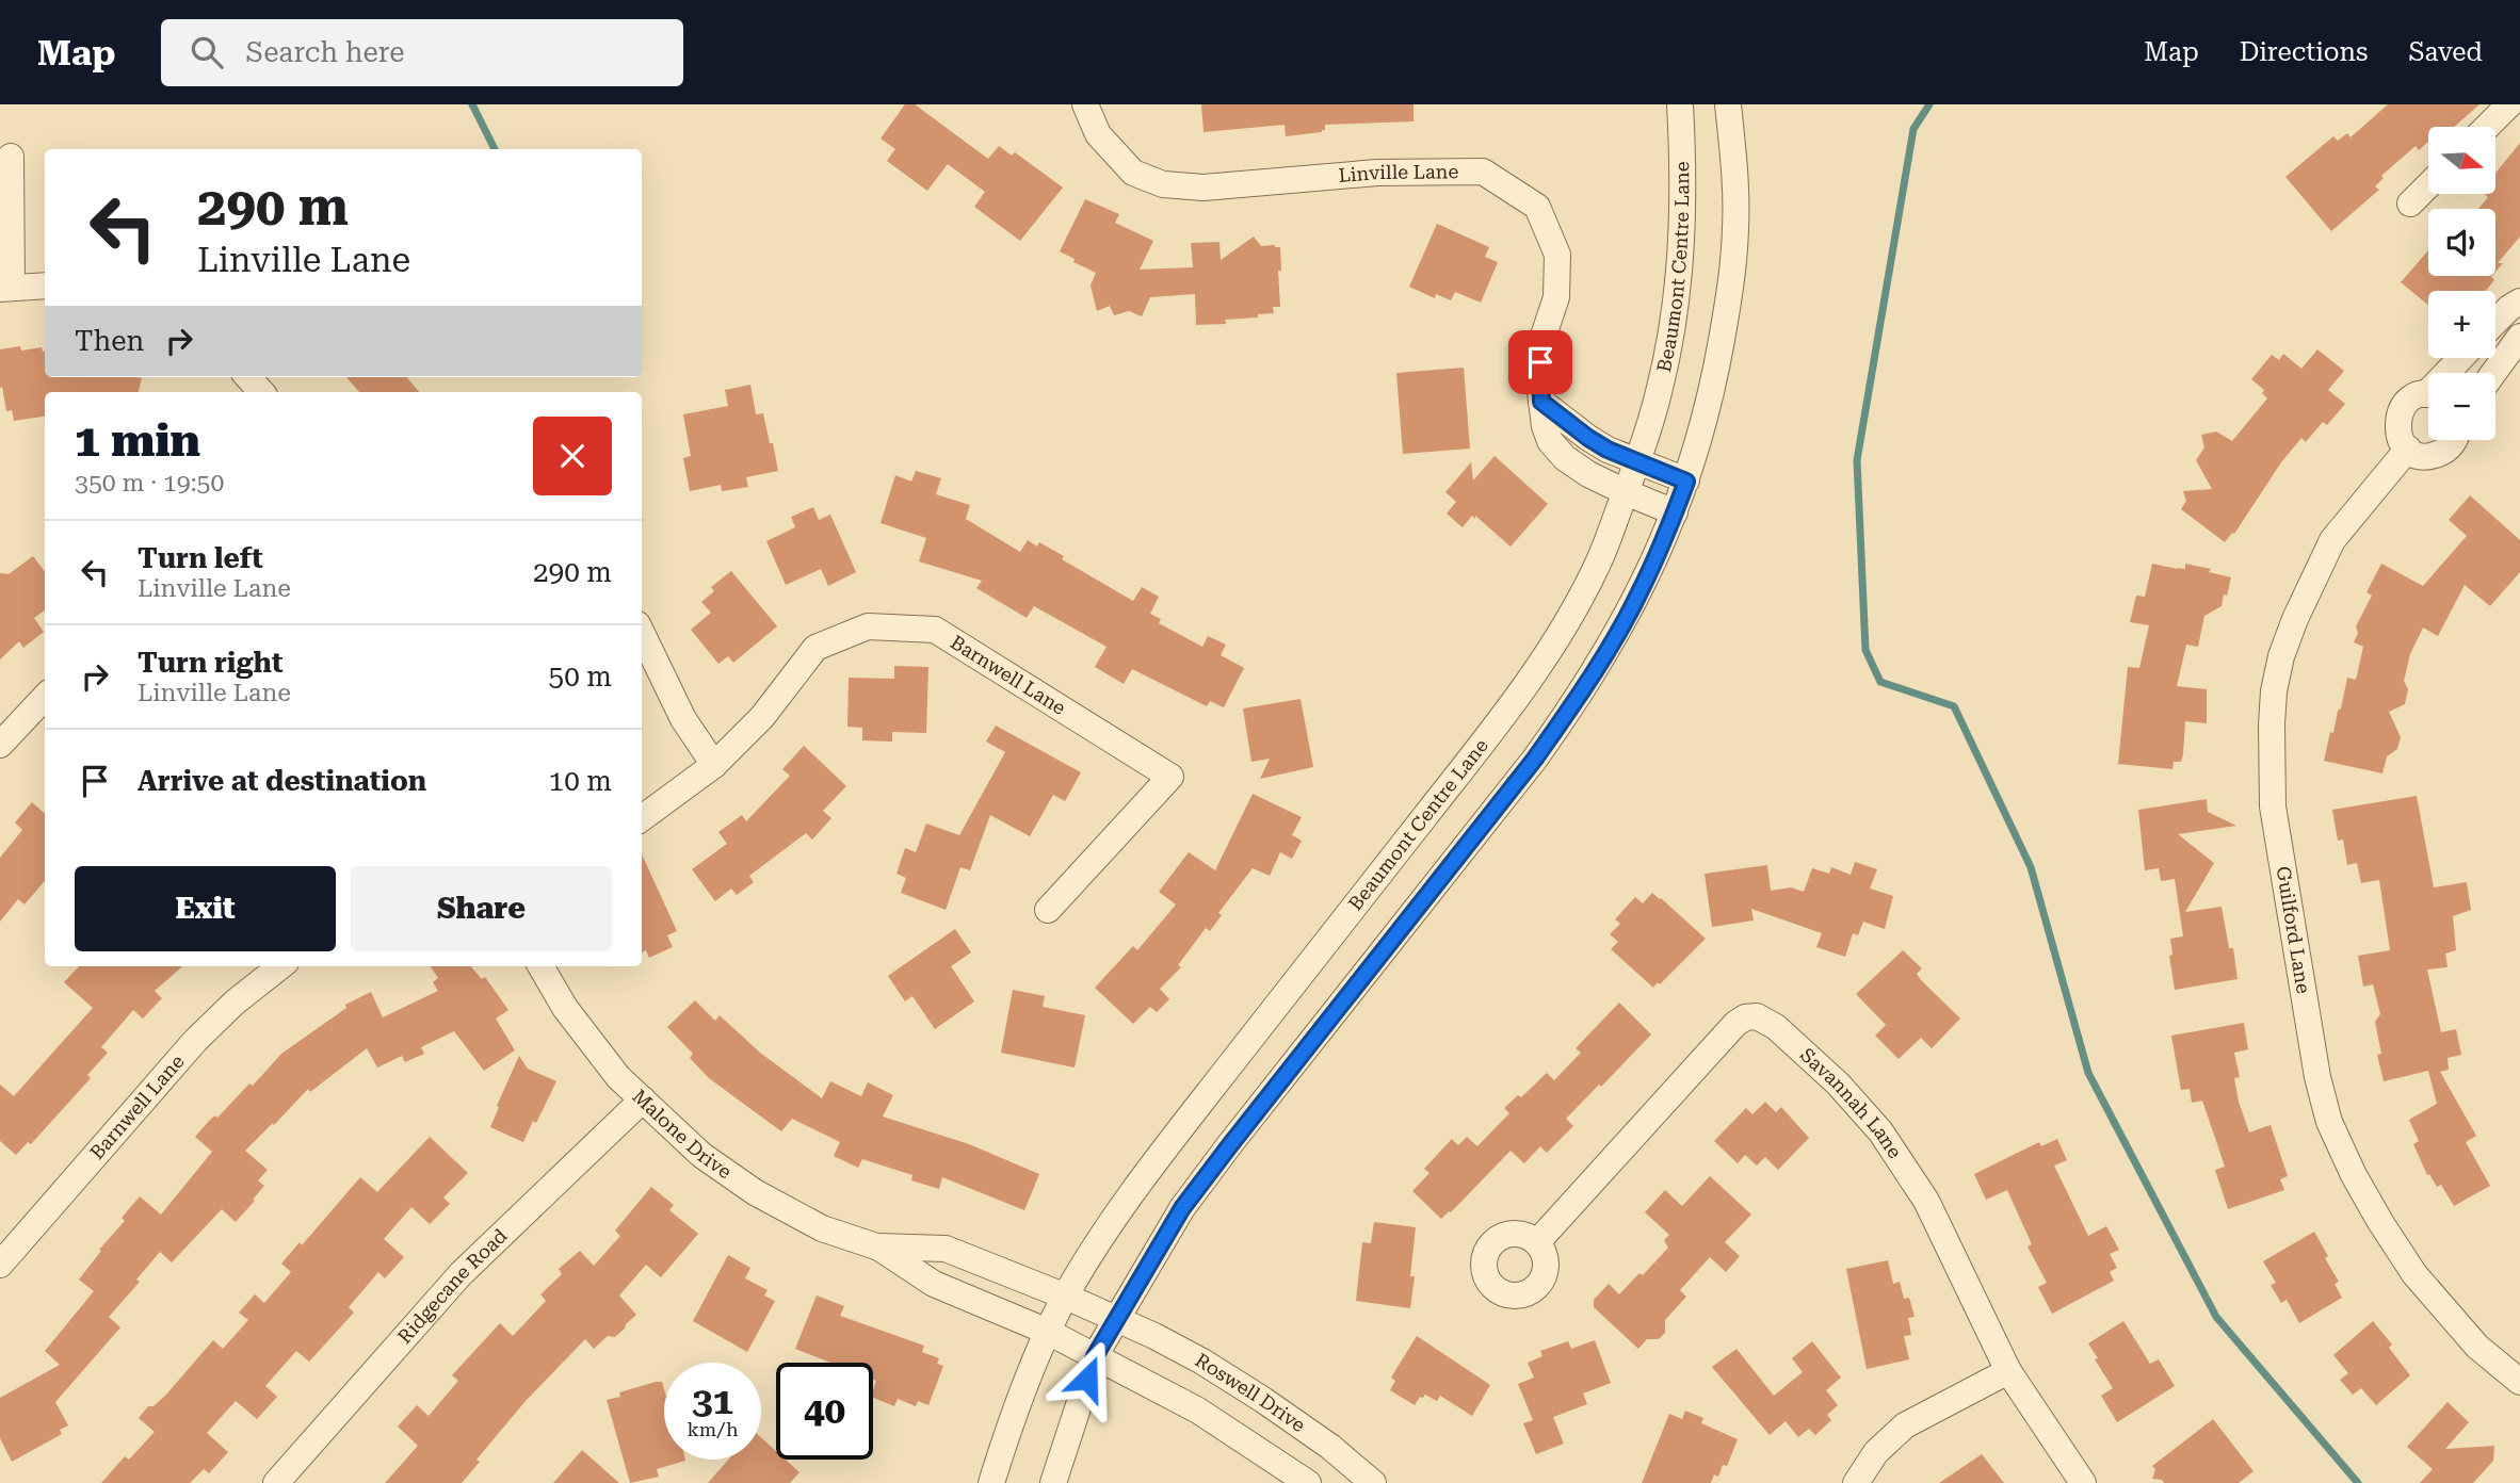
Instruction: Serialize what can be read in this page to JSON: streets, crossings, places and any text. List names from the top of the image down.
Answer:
{
  "streets": {
    "street": [
      "Linville Lane",
      "Beaumont Centre Lane",
      "Barnwell Lane",
      "Guilford Lane",
      "Savannah Lane",
      "Malone Drive",
      "Ridgecane Road",
      "Roswell Drive"
    ]
  },
  "crossings": [
    ["Linville Lane", "Beaumont Centre Lane"],
    ["Beaumont Centre Lane", "Malone Drive"],
    ["Malone Drive", "Ridgecane Road"],
    ["Malone Drive", "Roswell Drive"]
  ],
  "north": "right",
  "page": {
    "header": "Map",
    "search": "Search here",
    "nav": ["Map", "Directions", "Saved"],
    "map_buttons": ["+", "−"],
    "turn": ["290 m", "Linville Lane"],
    "then": "Then",
    "heading": ["1 min", "350 m · 19:50"],
    "list": [
      {
        "name": "Turn left",
        "note": "Linville Lane",
        "value": "290 m"
      },
      {
        "name": "Turn right",
        "note": "Linville Lane",
        "value": "50 m"
      },
      {
        "name": "Arrive at destination",
        "value": "10 m"
      }
    ],
    "buttons": ["Exit", "Share"],
    "speed": "31 km/h",
    "limit": "40"
  }
}
